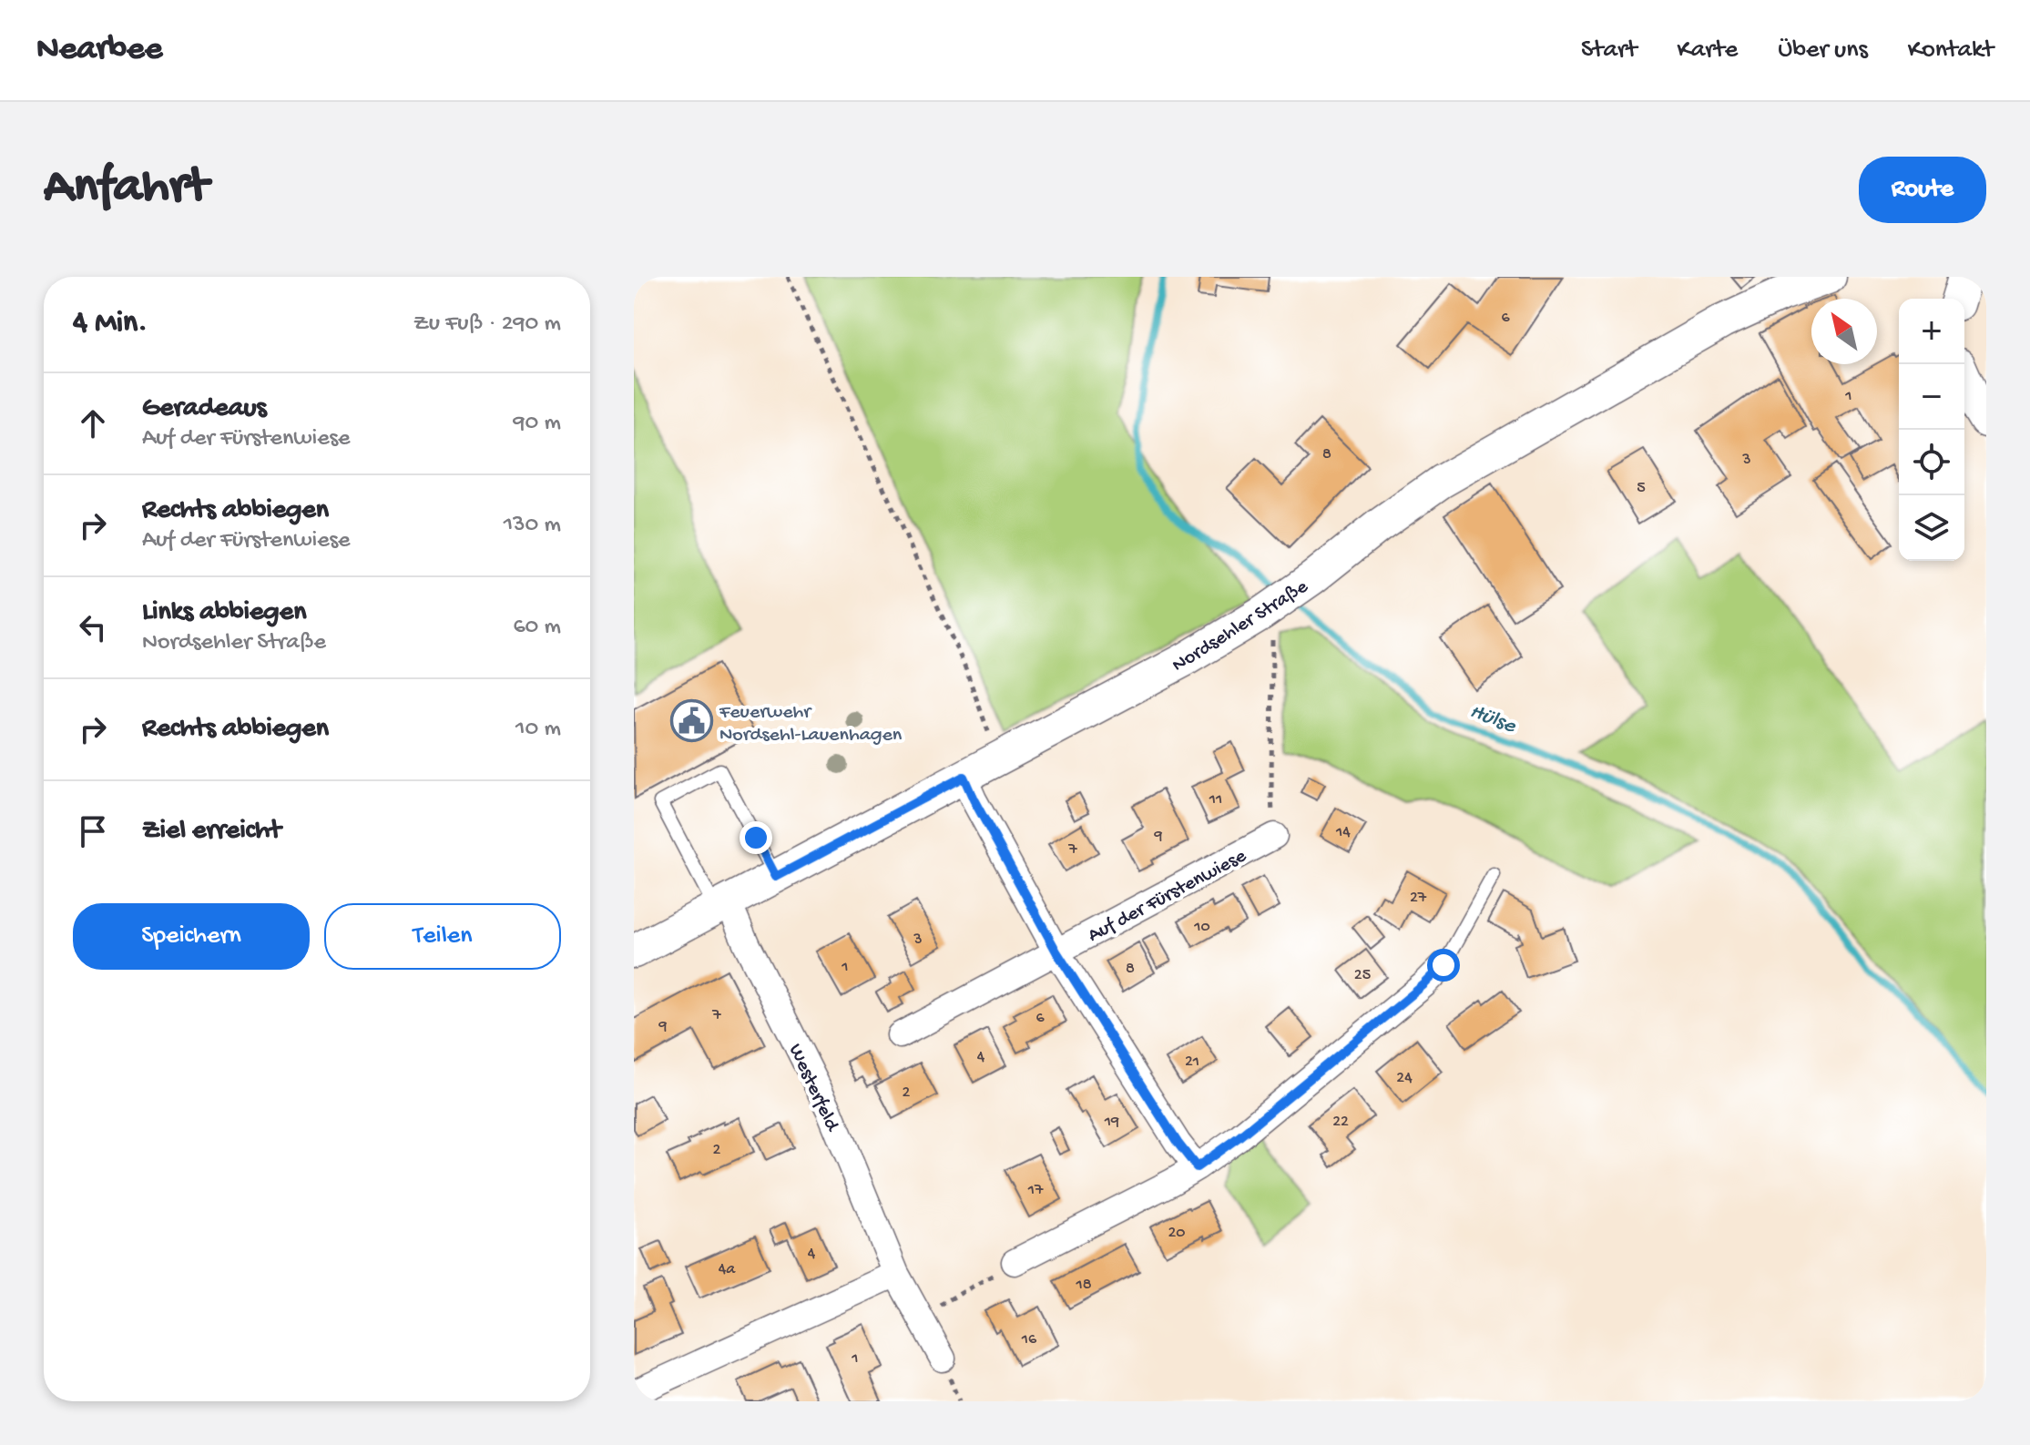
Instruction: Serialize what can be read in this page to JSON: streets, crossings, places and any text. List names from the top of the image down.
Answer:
{
  "streets": {
    "street": ["Nordsehler Straße", "Auf der Fürstenwiese", "Westerfeld"]
  },
  "crossings": [
    ["Nordsehler Straße", "Westerfeld"]
  ],
  "water": ["Hülse"],
  "places": {
    "public building": ["Feuerwehr Nordsehl-Lauenhagen"]
  },
  "house_numbers": [
    "6",
    "1",
    "8",
    "3",
    "5",
    "11",
    "14",
    "9",
    "7",
    "27",
    "10",
    "3",
    "1",
    "8",
    "25",
    "7",
    "6",
    "9",
    "4",
    "21",
    "24",
    "2",
    "19",
    "22",
    "2",
    "17",
    "20",
    "4",
    "4a",
    "18",
    "16",
    "1"
  ],
  "north": "top left",
  "page": {
    "header": "Nearbee",
    "nav": [
      "Start",
      "Karte",
      "Über uns",
      "Kontakt"
    ],
    "buttons": [
      "Route",
      ["Speichern", "Teilen"]
    ],
    "title": "Anfahrt",
    "heading": ["4 Min.", "Zu Fuß · 290 m"],
    "map_buttons": ["+", "−"],
    "list": [
      ["Geradeaus", "Auf der Fürstenwiese", "90 m"],
      ["Rechts abbiegen", "Auf der Fürstenwiese", "130 m"],
      ["Links abbiegen", "Nordsehler Straße", "60 m"],
      ["Rechts abbiegen", "10 m"],
      "Ziel erreicht"
    ]
  }
}
